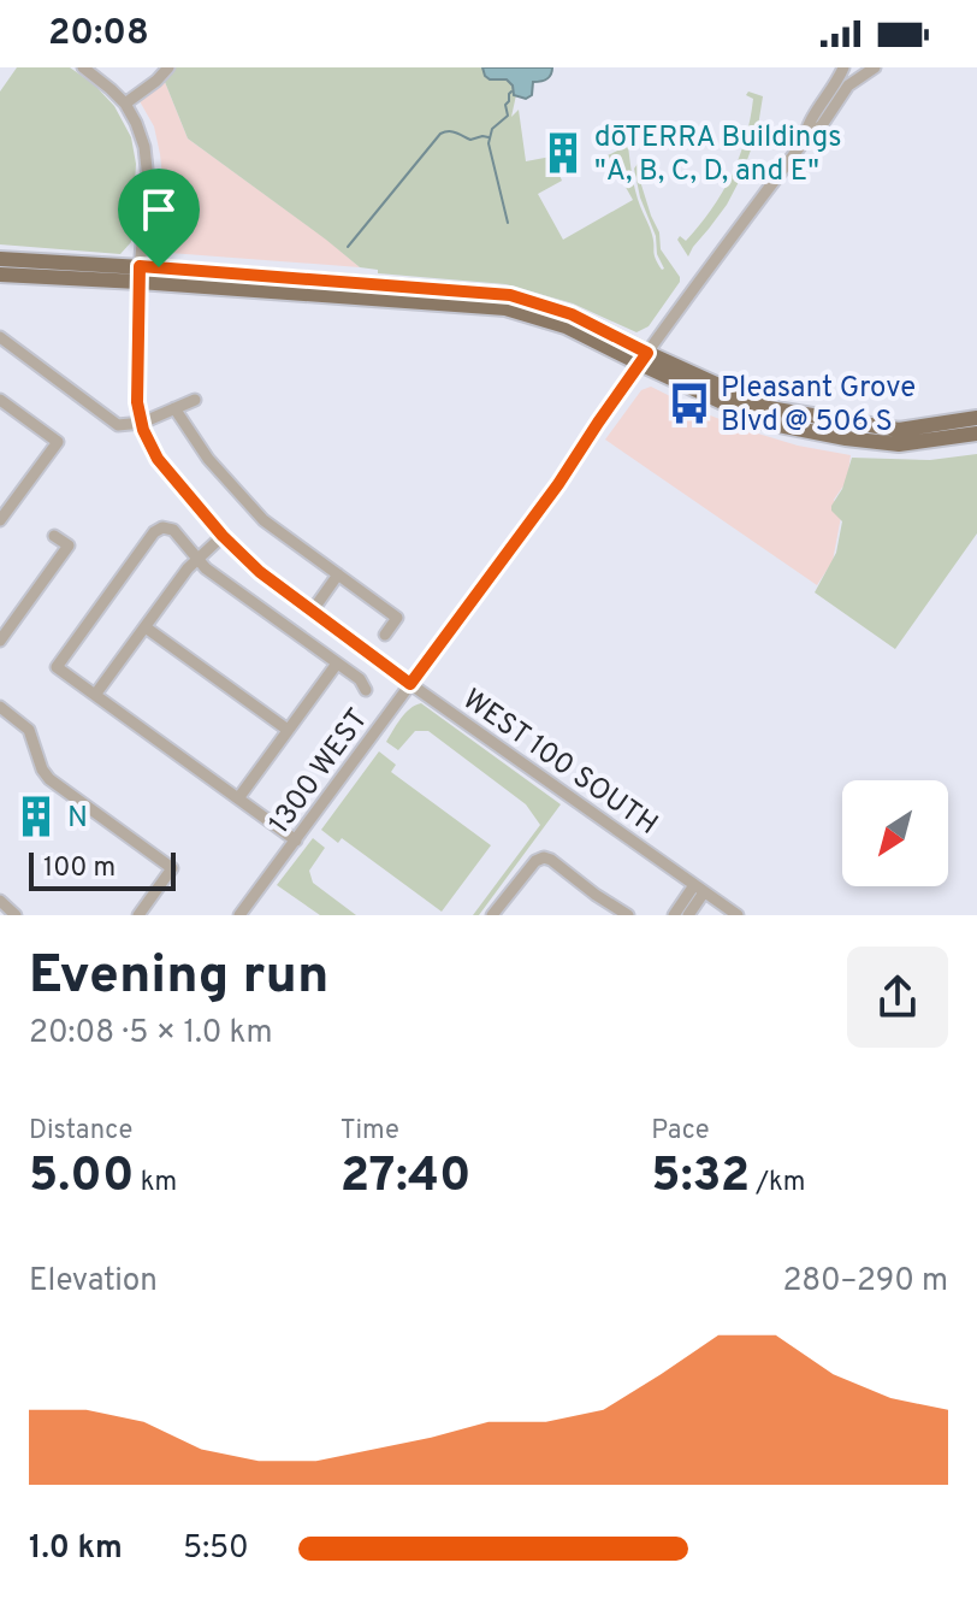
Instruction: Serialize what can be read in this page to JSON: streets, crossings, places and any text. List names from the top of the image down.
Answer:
{
  "streets": {
    "street": ["WEST 100 SOUTH", "1300 WEST"]
  },
  "crossings": [
    ["WEST 100 SOUTH", "1300 WEST"]
  ],
  "places": {
    "building": ["dōTERRA Buildings \"A, B, C, D, and E\"", "N"],
    "bus stop": ["Pleasant Grove Blvd @ 506 S"]
  },
  "scale_bar": "100 m",
  "north": "bottom left",
  "page": {
    "status": "20:08",
    "scale": "100 m",
    "heading": ["Evening run", "20:08 · 5 × 1.0 km"],
    "stats": [
      ["Distance", "5.00 km"],
      ["Time", "27:40"],
      ["Pace", "5:32 /km"]
    ],
    "chart": ["Elevation", "280–290 m"],
    "list": [
      {
        "name": "1.0 km",
        "note": "5:50"
      }
    ]
  }
}
